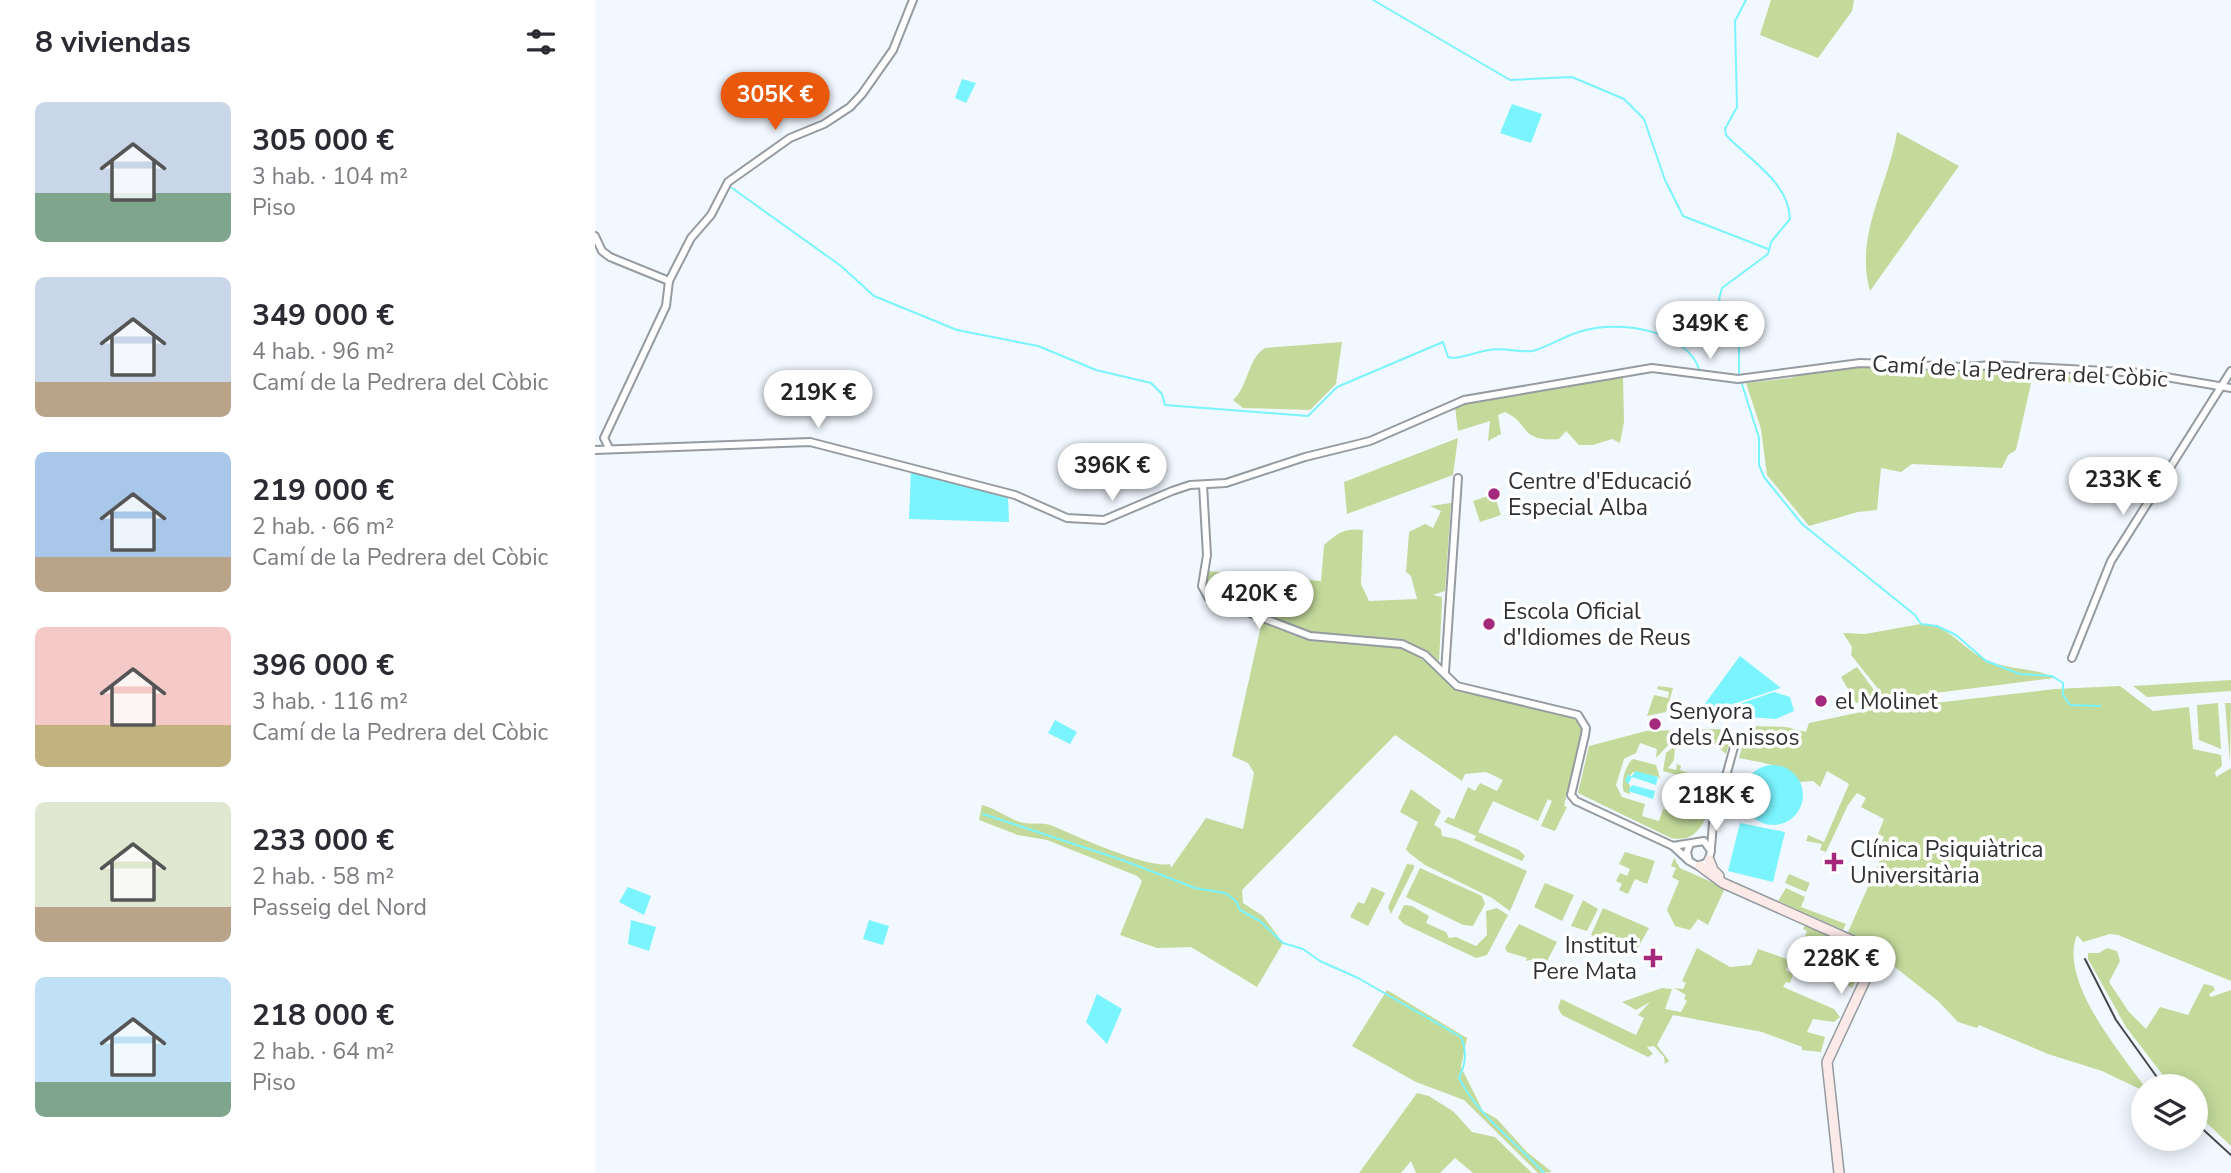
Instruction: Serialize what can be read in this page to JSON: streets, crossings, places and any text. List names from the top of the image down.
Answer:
{
  "streets": {
    "street": ["Camí de la Pedrera del Còbic"]
  },
  "places": {
    "other": [
      "Centre d'Educació Especial Alba",
      "Escola Oficial d'Idiomes de Reus",
      "el Molinet",
      "Senyora dels Anissos"
    ],
    "health": ["Clínica Psiquiàtrica Universitària", "Institut Pere Mata"]
  },
  "page": {
    "heading": "8 viviendas",
    "price": [
      "305K €",
      "349K €",
      "219K €",
      "396K €",
      "233K €",
      "420K €",
      "218K €",
      "228K €"
    ],
    "list": [
      {
        "name": "305 000 €",
        "note": "3 hab. · 104 m² · Piso"
      },
      {
        "name": "349 000 €",
        "note": "4 hab. · 96 m² · Camí de la Pedrera del Còbic"
      },
      {
        "name": "219 000 €",
        "note": "2 hab. · 66 m² · Camí de la Pedrera del Còbic"
      },
      {
        "name": "396 000 €",
        "note": "3 hab. · 116 m² · Camí de la Pedrera del Còbic"
      },
      {
        "name": "233 000 €",
        "note": "2 hab. · 58 m² · Passeig del Nord"
      },
      {
        "name": "218 000 €",
        "note": "2 hab. · 64 m² · Piso"
      }
    ]
  }
}
